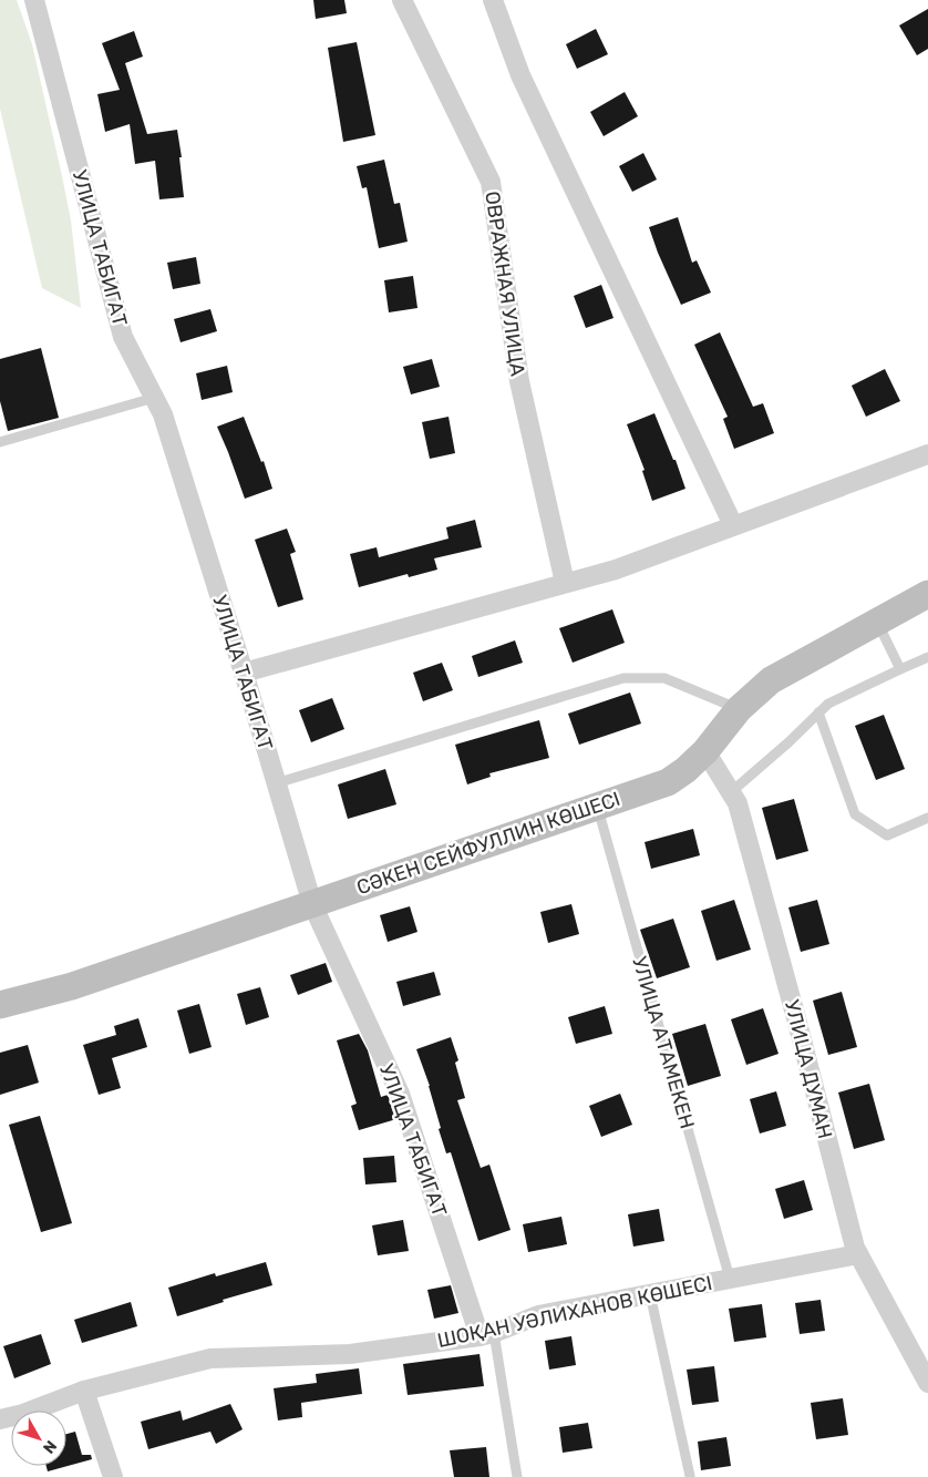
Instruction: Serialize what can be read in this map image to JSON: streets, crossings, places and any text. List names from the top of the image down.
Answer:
{
  "streets": {
    "street": [
      "УЛИЦА ТАБИГАТ",
      "ОВРАЖНАЯ УЛИЦА",
      "СӘКЕН СЕЙФУЛЛИН КӨШЕСІ",
      "УЛИЦА ДУМАН",
      "ШОҚАН УӘЛИХАНОВ КӨШЕСІ"
    ],
    "lane": ["УЛИЦА АТАМЕКЕН"]
  },
  "crossings": [
    ["УЛИЦА ТАБИГАТ", "СӘКЕН СЕЙФУЛЛИН КӨШЕСІ"],
    ["УЛИЦА ТАБИГАТ", "ШОҚАН УӘЛИХАНОВ КӨШЕСІ"],
    ["СӘКЕН СЕЙФУЛЛИН КӨШЕСІ", "УЛИЦА АТАМЕКЕН"],
    ["СӘКЕН СЕЙФУЛЛИН КӨШЕСІ", "УЛИЦА ДУМАН"],
    ["УЛИЦА АТАМЕКЕН", "ШОҚАН УӘЛИХАНОВ КӨШЕСІ"],
    ["УЛИЦА ДУМАН", "ШОҚАН УӘЛИХАНОВ КӨШЕСІ"]
  ],
  "north": "bottom right"
}
